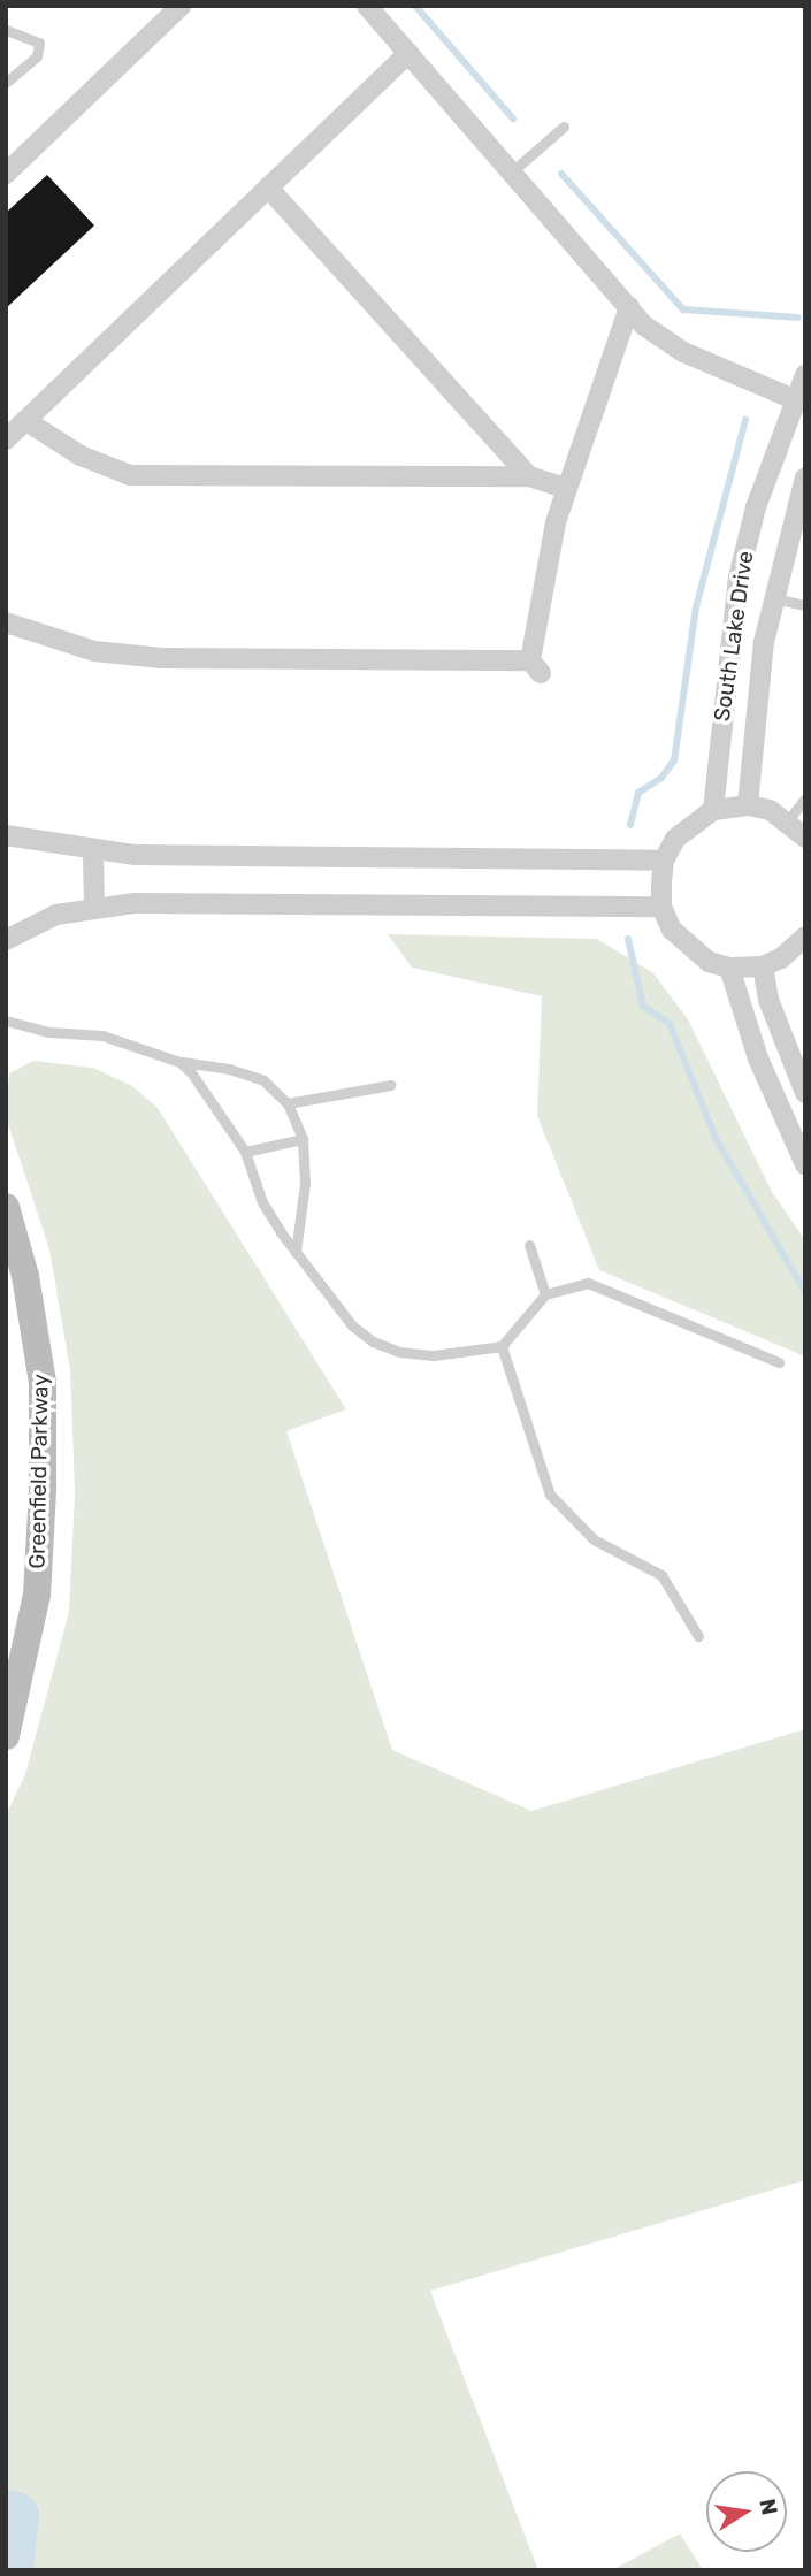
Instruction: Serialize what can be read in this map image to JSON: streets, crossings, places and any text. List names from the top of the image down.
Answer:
{
  "streets": {
    "main road": ["Greenfield Parkway"],
    "street": ["South Lake Drive"]
  },
  "north": "right"
}
